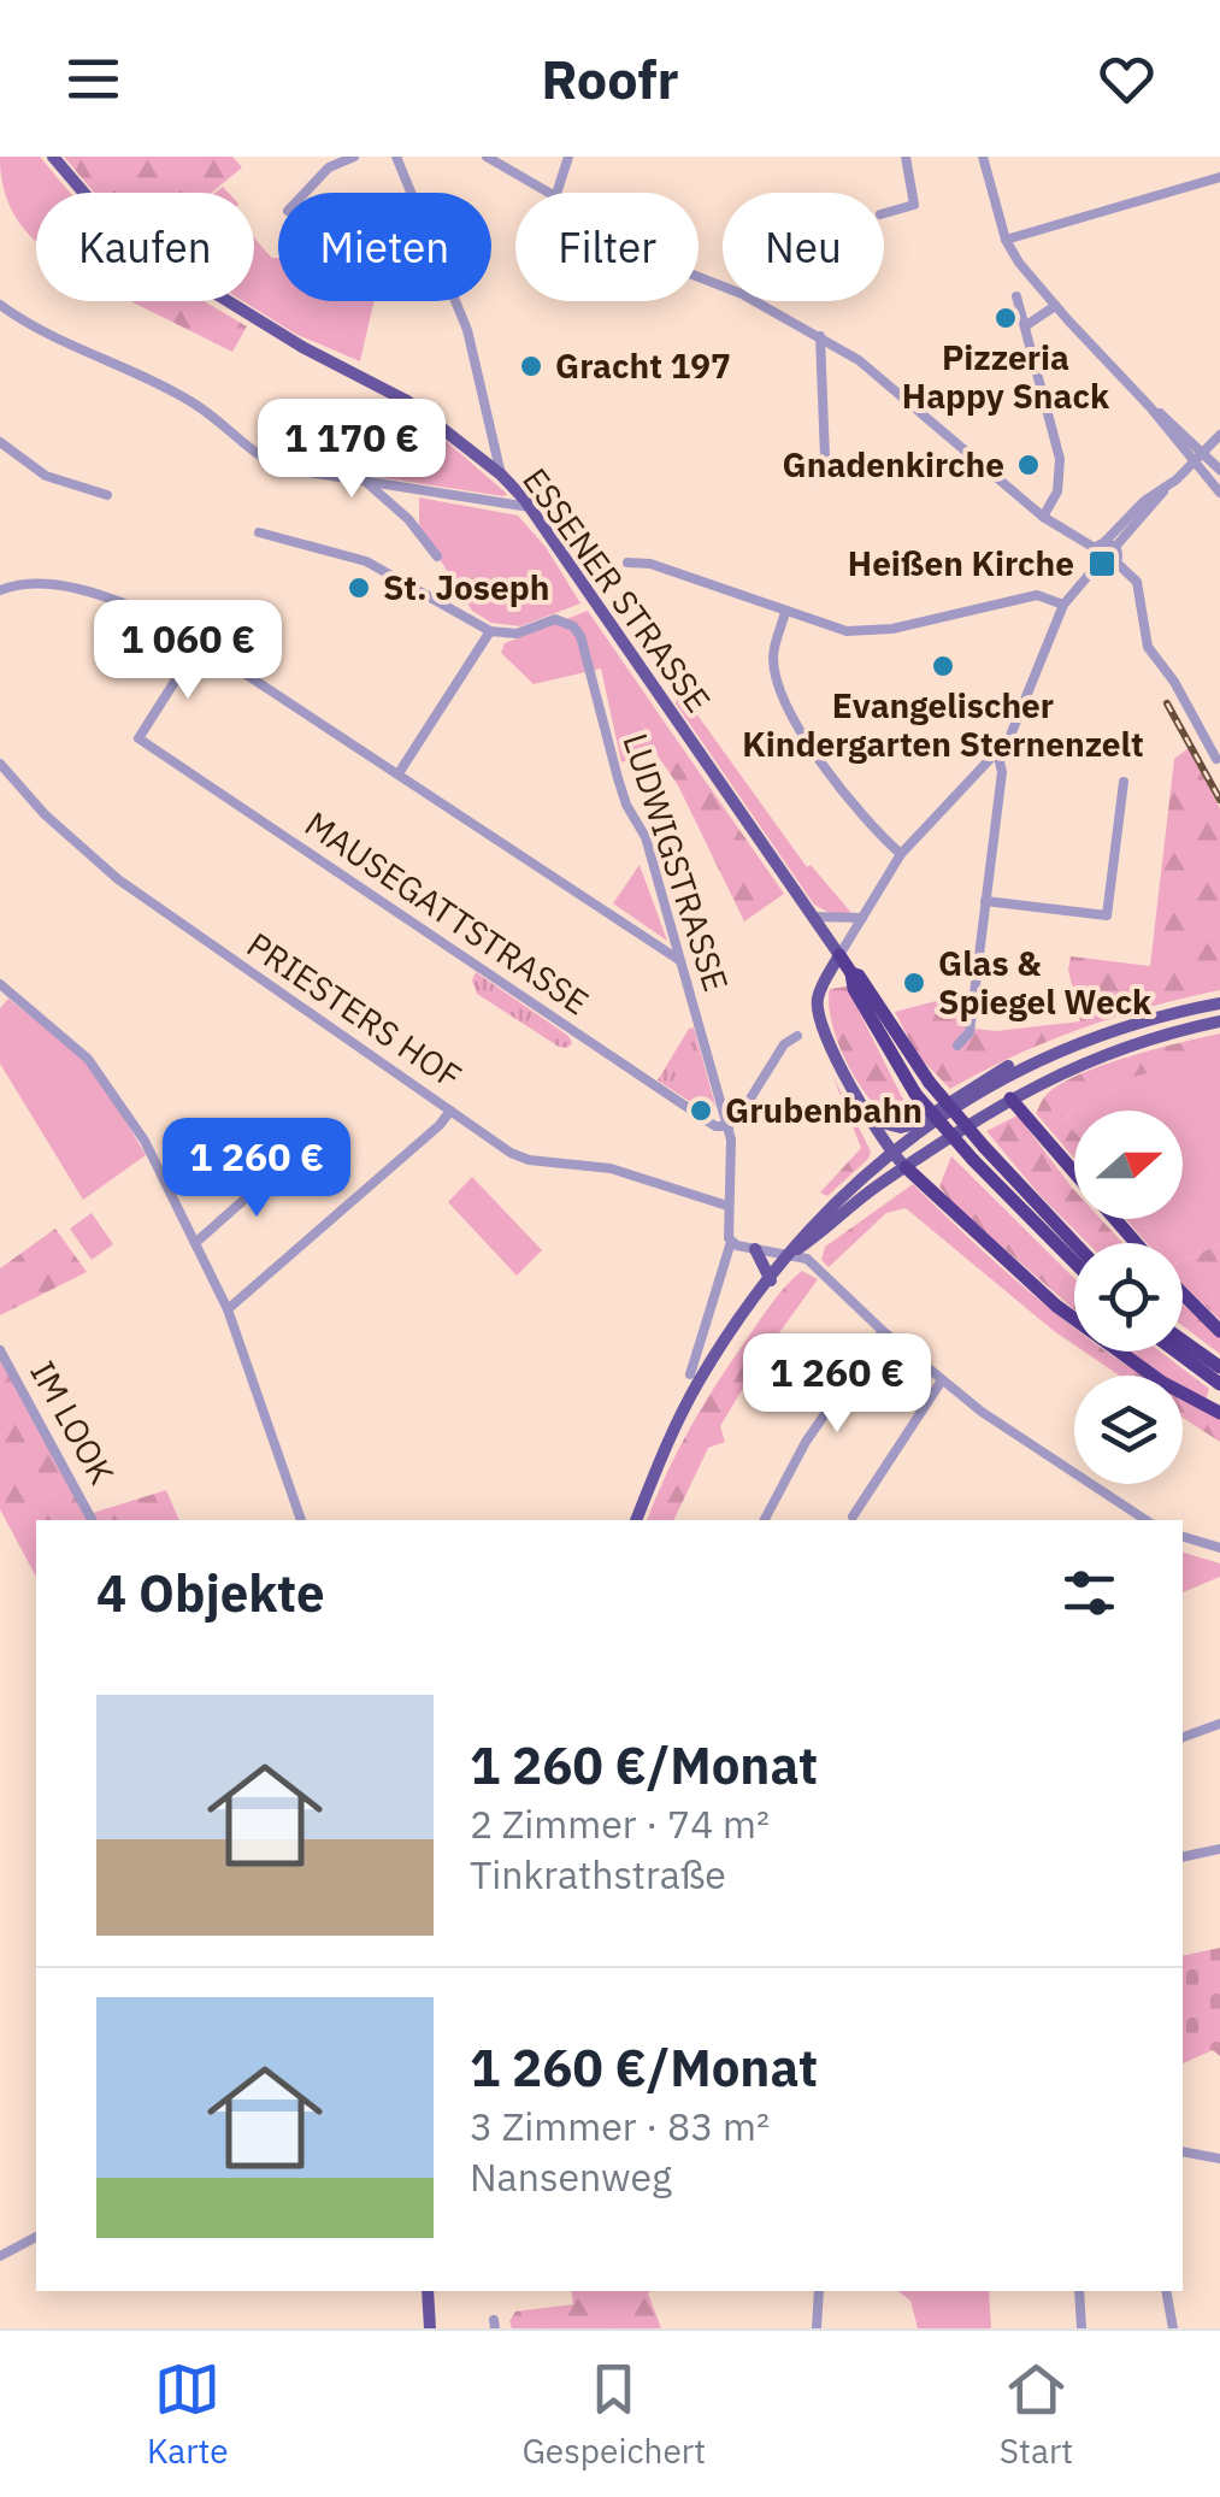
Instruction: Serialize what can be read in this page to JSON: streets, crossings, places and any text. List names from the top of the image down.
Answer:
{
  "streets": {
    "main road": ["ESSENER STRASSE"],
    "street": [
      "LUDWIGSTRASSE",
      "MAUSEGATTSTRASSE",
      "PRIESTERS HOF",
      "IM LOOK"
    ]
  },
  "crossings": [
    ["LUDWIGSTRASSE", "MAUSEGATTSTRASSE"],
    ["LUDWIGSTRASSE", "PRIESTERS HOF"]
  ],
  "places": {
    "other": [
      "Pizzeria Happy Snack",
      "Gracht 197",
      "Gnadenkirche",
      "St. Joseph",
      "Evangelischer Kindergarten Sternenzelt",
      "Glas & Spiegel Weck",
      "Grubenbahn"
    ],
    "transit": ["Heißen Kirche"]
  },
  "north": "right",
  "page": {
    "header": "Roofr",
    "chip": [
      "Kaufen",
      "Mieten",
      "Filter",
      "Neu"
    ],
    "price": [
      "1 170 €",
      "1 060 €",
      "1 260 €",
      "1 260 €"
    ],
    "heading": "4 Objekte",
    "list": [
      {
        "name": "1 260 €/Monat",
        "note": "2 Zimmer · 74 m² · Tinkrathstraße"
      },
      {
        "name": "1 260 €/Monat",
        "note": "3 Zimmer · 83 m² · Nansenweg"
      }
    ],
    "tabs": ["Karte", "Gespeichert", "Start"]
  }
}
